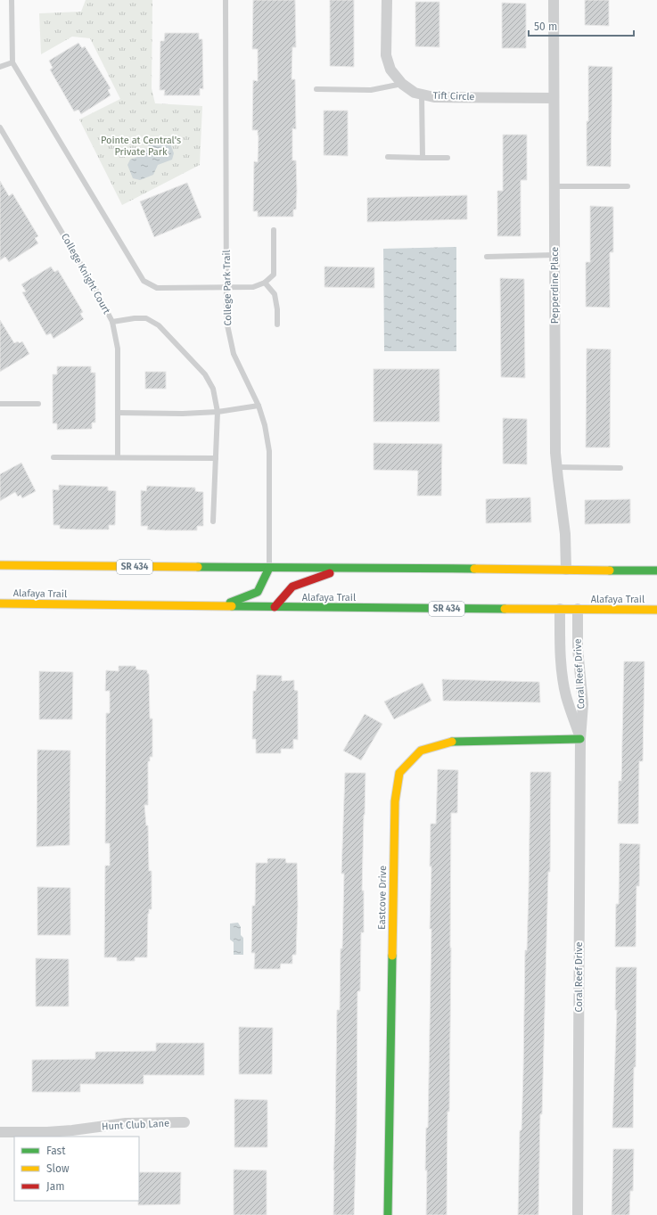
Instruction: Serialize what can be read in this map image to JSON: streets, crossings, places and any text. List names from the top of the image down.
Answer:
{
  "streets": {
    "main road": ["SR 434", "Alafaya Trail", "Eastcove Drive"],
    "street": [
      "Tift Circle",
      "Pepperdine Place",
      "Coral Reef Drive",
      "Hunt Club Lane"
    ],
    "lane": ["College Knight Court", "College Park Trail"]
  },
  "crossings": [
    ["Tift Circle", "Pepperdine Place"],
    ["Pepperdine Place", "SR 434"],
    ["College Park Trail", "SR 434"],
    ["Alafaya Trail", "Coral Reef Drive"],
    ["Coral Reef Drive", "Eastcove Drive"]
  ],
  "parks": ["Pointe at Central's Private Park"],
  "legend": ["Fast", "Slow", "Jam"],
  "scale_bar": "50 m"
}
